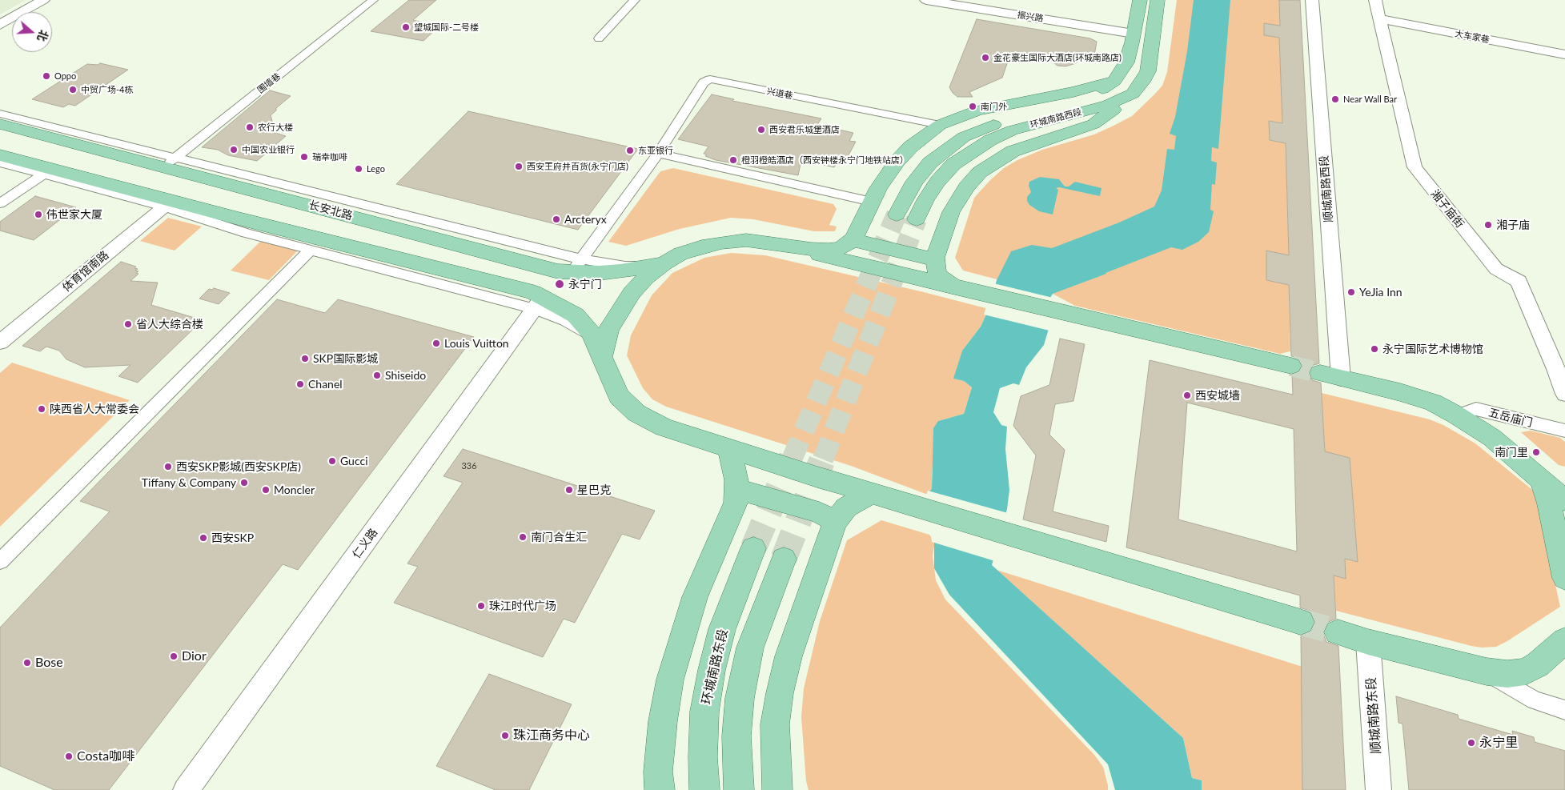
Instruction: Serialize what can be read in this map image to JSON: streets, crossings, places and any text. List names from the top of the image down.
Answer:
{
  "streets": {
    "main road": ["环城南路西段", "长安北路", "环城南路东段"],
    "street": [
      "振兴路",
      "大车家巷",
      "围墙巷",
      "兴道巷",
      "顺城南路西段",
      "湘子庙街",
      "体育馆南路",
      "五岳庙门",
      "仁义路",
      "顺城南路东段"
    ]
  },
  "crossings": [
    ["振兴路", "环城南路西段"],
    ["大车家巷", "湘子庙街"],
    ["围墙巷", "长安北路"],
    ["兴道巷", "长安北路"]
  ],
  "places": [
    "望城国际-二号楼",
    "金花豪生国际大酒店(环城南路店)",
    "Oppo",
    "中贸广场-4栋",
    "Near Wall Bar",
    "南门外",
    "农行大楼",
    "西安君乐城堡酒店",
    "中国农业银行",
    "东亚银行",
    "瑞幸咖啡",
    "橙羽橙皓酒店（西安钟楼永宁门地铁站店）",
    "西安王府井百货(永宁门店)",
    "Lego",
    "伟世家大厦",
    "Arcteryx",
    "湘子庙",
    "永宁门",
    "YeJia Inn",
    "省人大综合楼",
    "Louis Vuitton",
    "永宁国际艺术博物馆",
    "SKP国际影城",
    "Shiseido",
    "Chanel",
    "西安城墙",
    "陕西省人大常委会",
    "南门里",
    "Gucci",
    "西安SKP影城(西安SKP店)",
    "Tiffany & Company",
    "Moncler",
    "星巴克",
    "南门合生汇",
    "西安SKP",
    "珠江时代广场",
    "Dior",
    "Bose",
    "珠江商务中心",
    "永宁里",
    "Costa咖啡"
  ],
  "house_numbers": ["336"],
  "north": "right"
}
